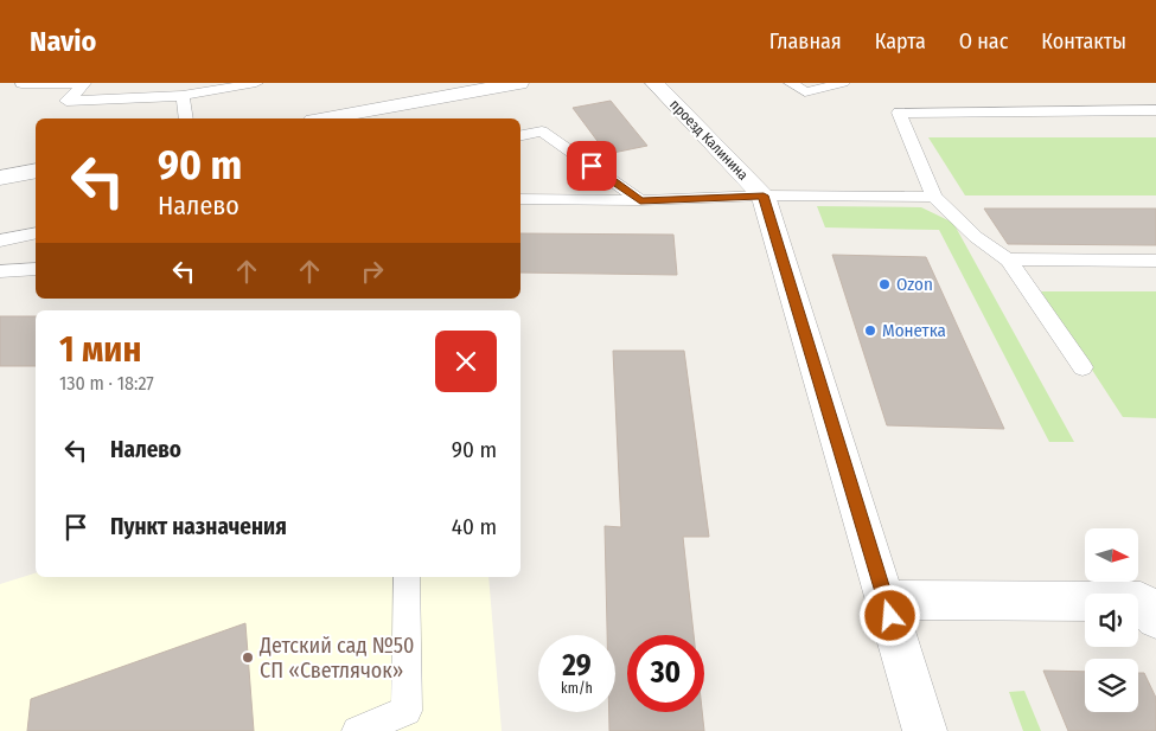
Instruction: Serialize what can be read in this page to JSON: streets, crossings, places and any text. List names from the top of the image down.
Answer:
{
  "streets": {
    "street": ["проезд Калинина"]
  },
  "places": ["Ozon", "Монетка", "Детский сад №50 СП «Светлячок»"],
  "north": "right",
  "page": {
    "header": "Navio",
    "nav": [
      "Главная",
      "Карта",
      "О нас",
      "Контакты"
    ],
    "turn": ["90 m", "Налево"],
    "heading": ["1 мин", "130 m · 18:27"],
    "list": [
      {
        "name": "Налево",
        "value": "90 m"
      },
      {
        "name": "Пункт назначения",
        "value": "40 m"
      }
    ],
    "speed": "29 km/h",
    "limit": "30"
  }
}
